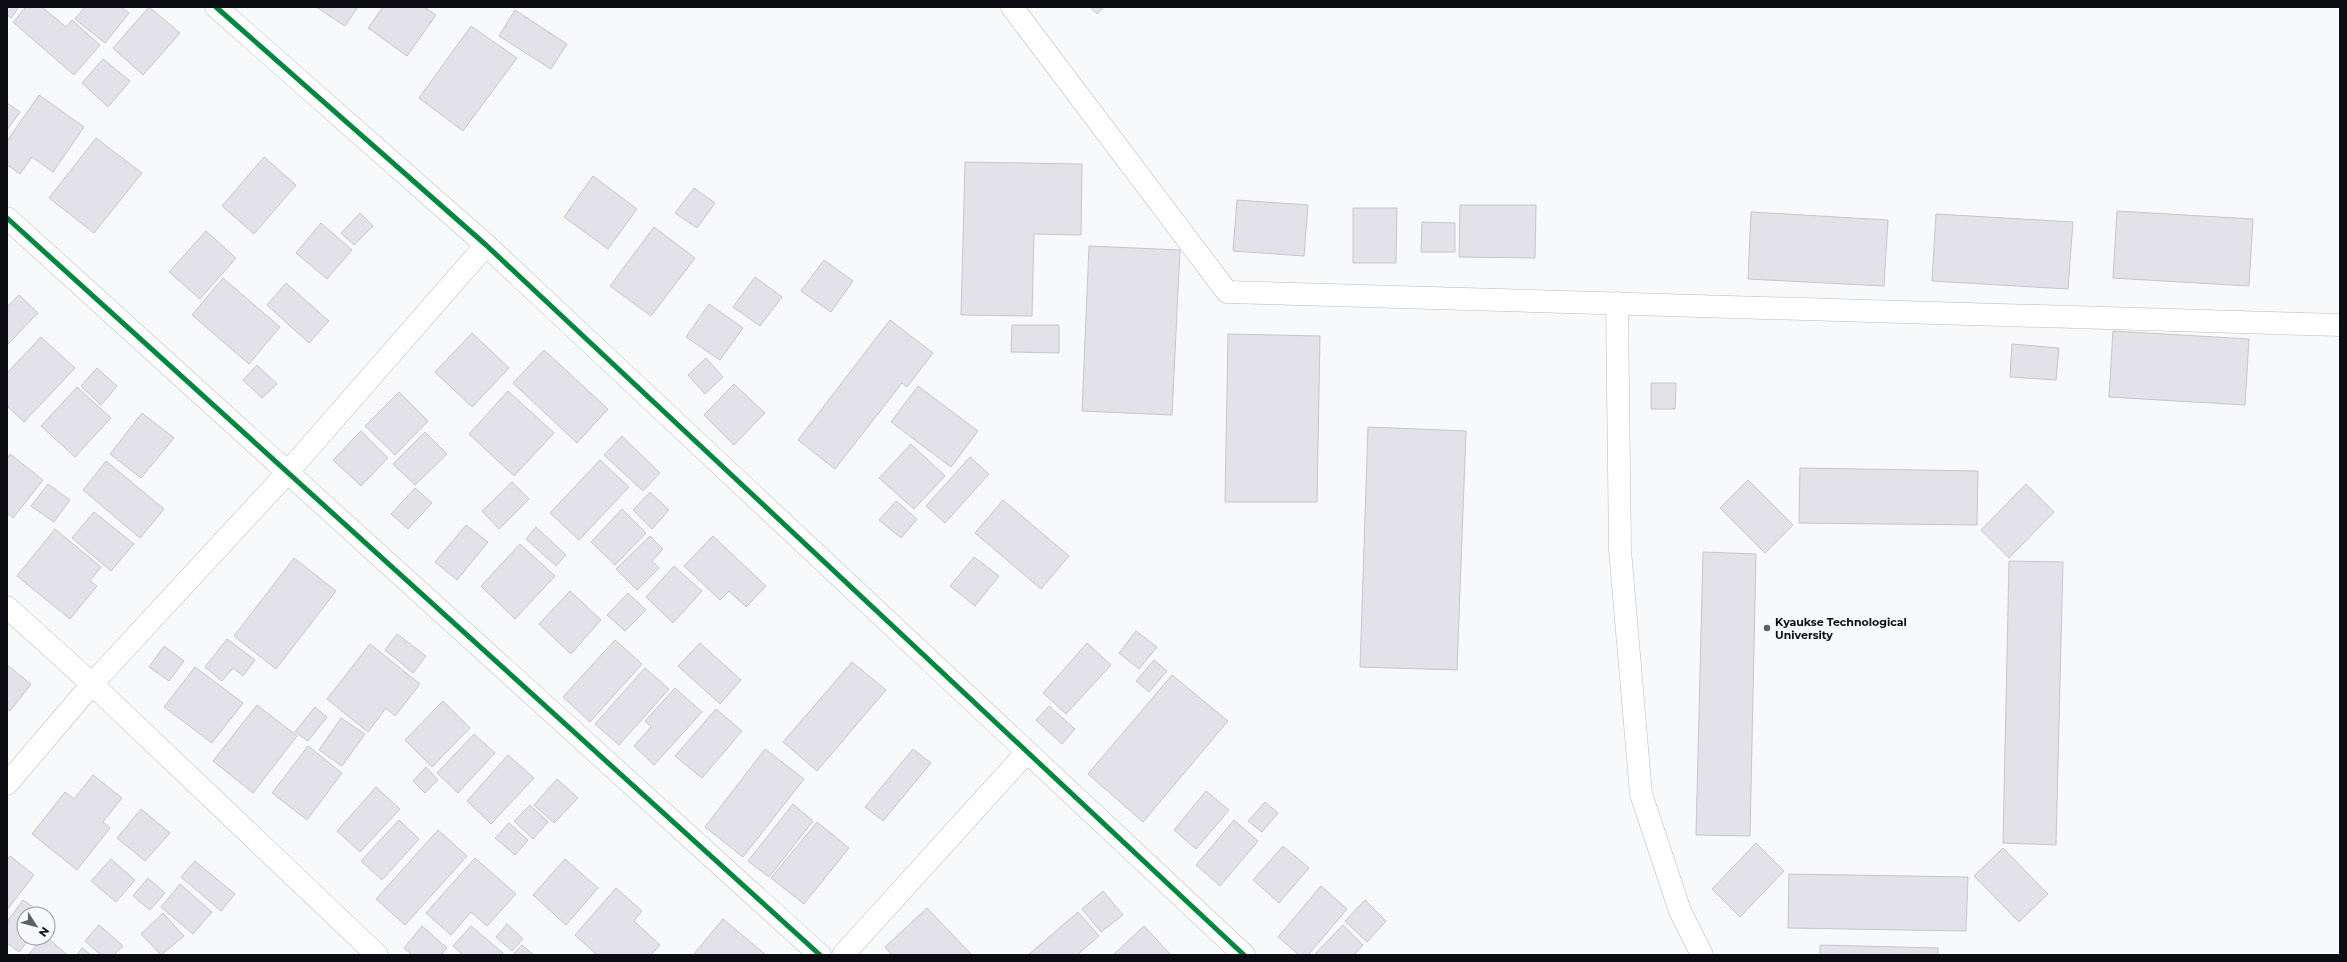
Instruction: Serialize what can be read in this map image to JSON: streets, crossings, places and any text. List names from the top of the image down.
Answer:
{
  "places": ["Kyaukse Technological University"],
  "north": "bottom right"
}
